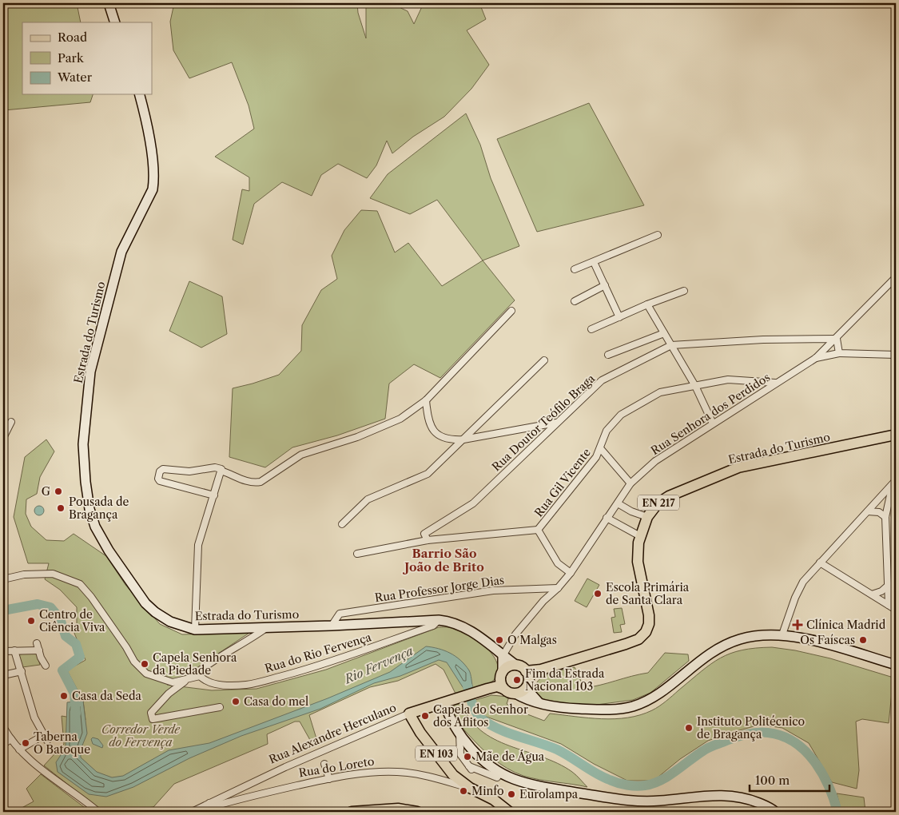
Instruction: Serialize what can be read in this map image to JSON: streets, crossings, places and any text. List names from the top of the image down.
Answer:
{
  "streets": {
    "main road": [
      "Estrada do Turismo",
      "EN 217",
      "Rua Alexandre Herculano",
      "EN 103",
      "Rua do Loreto"
    ],
    "street": [
      "Rua Senhora dos Perdidos",
      "Rua Doutor Teófilo Braga",
      "Rua Gil Vicente",
      "Rua Professor Jorge Dias",
      "Rua do Rio Fervença"
    ]
  },
  "crossings": [
    ["Estrada do Turismo", "Rua Senhora dos Perdidos"],
    ["Estrada do Turismo", "Rua Professor Jorge Dias"],
    ["Estrada do Turismo", "Rua do Rio Fervença"],
    ["Estrada do Turismo", "Rua Alexandre Herculano"],
    ["Rua Senhora dos Perdidos", "Rua Doutor Teófilo Braga"],
    ["Rua Senhora dos Perdidos", "Rua Gil Vicente"],
    ["Rua Senhora dos Perdidos", "Rua Professor Jorge Dias"],
    ["Rua Alexandre Herculano", "EN 103"],
    ["Rua Alexandre Herculano", "Rua do Loreto"],
    ["EN 103", "Rua do Loreto"]
  ],
  "districts": ["Barrio São João de Brito"],
  "water": ["Rio Fervença"],
  "parks": ["Corredor Verde do Fervença"],
  "places": {
    "other": [
      "G",
      "Pousada de Bragança",
      "Escola Primária de Santa Clara",
      "Centro de Ciência Viva",
      "O Malgas",
      "Os Faíscas",
      "Capela Senhora da Piedade",
      "Fim da Estrada Nacional 103",
      "Casa da Seda",
      "Casa do mel",
      "Capela do Senhor dos Aflitos",
      "Instituto Politécnico de Bragança",
      "Taberna O Batoque",
      "Mãe de Água",
      "Minfo",
      "Eurolampa"
    ],
    "health": ["Clínica Madrid"]
  },
  "legend": ["Road", "Park", "Water"],
  "scale_bar": "100 m"
}
